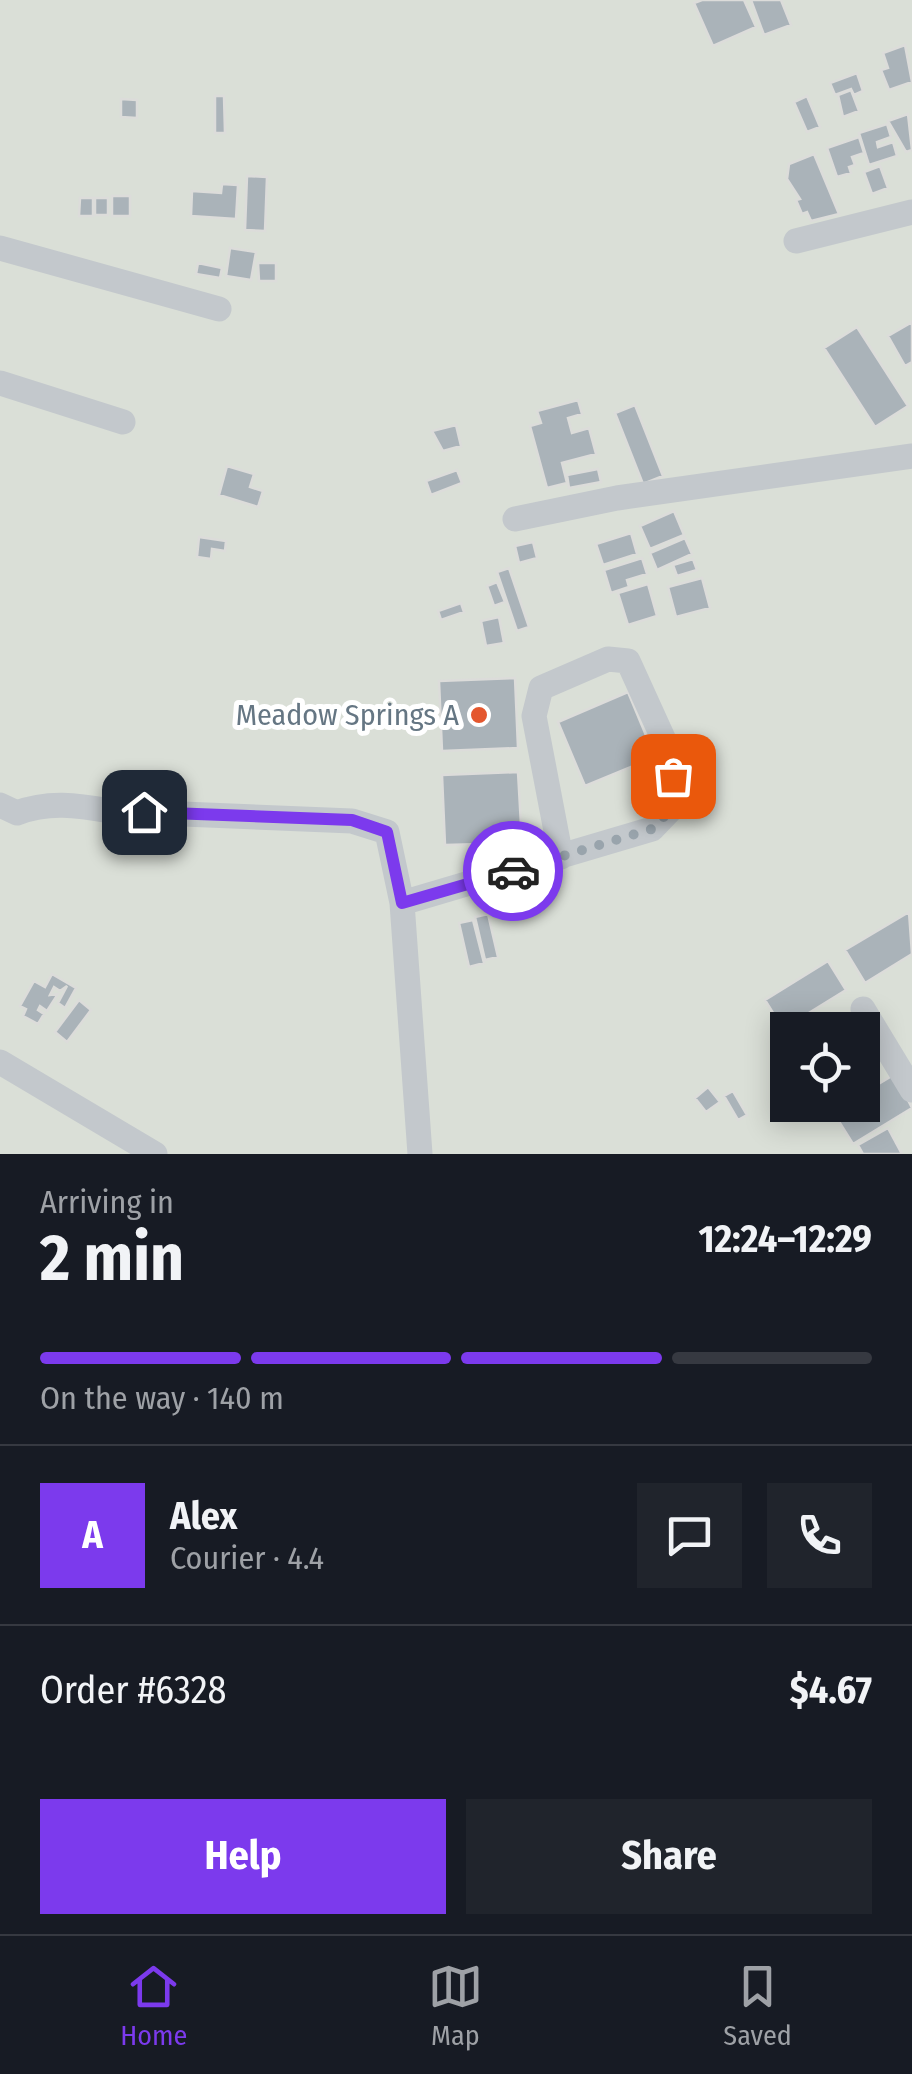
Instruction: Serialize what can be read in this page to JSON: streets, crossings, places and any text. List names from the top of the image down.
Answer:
{
  "places": ["Meadow Springs A"],
  "page": {
    "heading": ["2 min", "Arriving in", "12:24–12:29"],
    "panel": [
      "Alex",
      "Courier · 4.4",
      "Order #6328",
      "$4.67"
    ],
    "bar": "On the way · 140 m",
    "round": "A",
    "buttons": ["Help", "Share"],
    "tabs": ["Home", "Map", "Saved"]
  }
}
